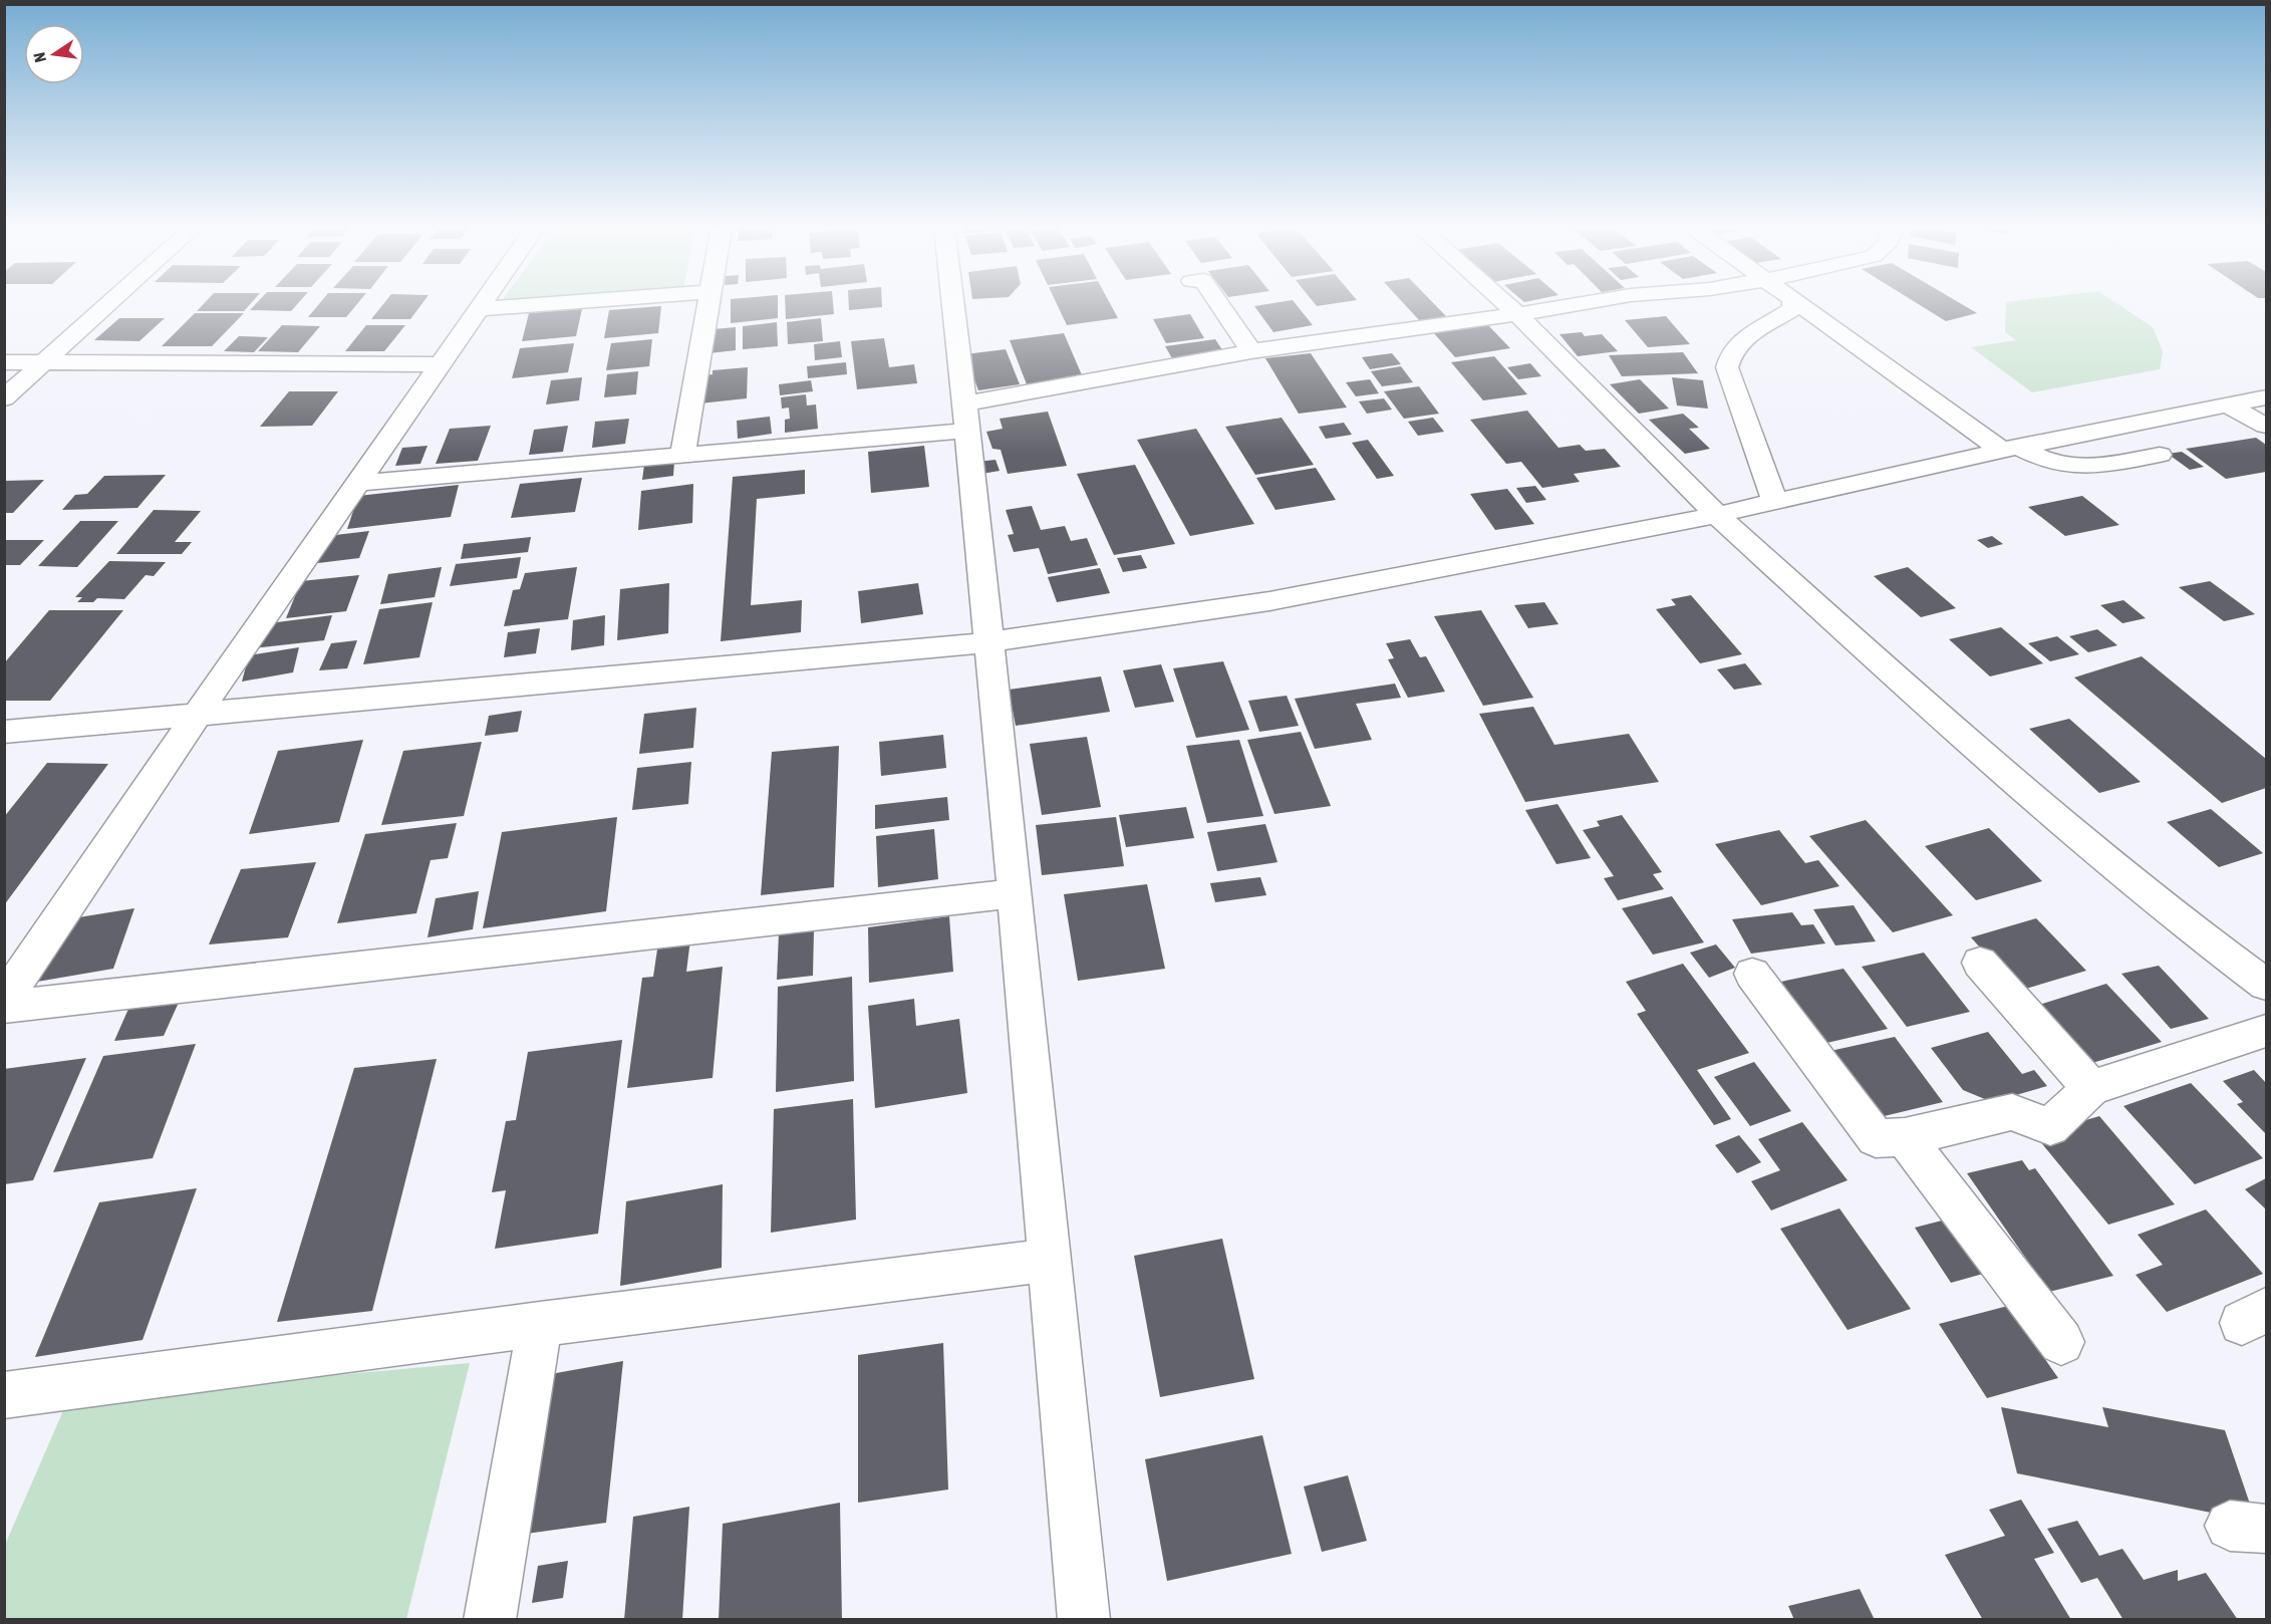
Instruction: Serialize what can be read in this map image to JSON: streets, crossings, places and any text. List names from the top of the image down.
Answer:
{
  "north": "left"
}
